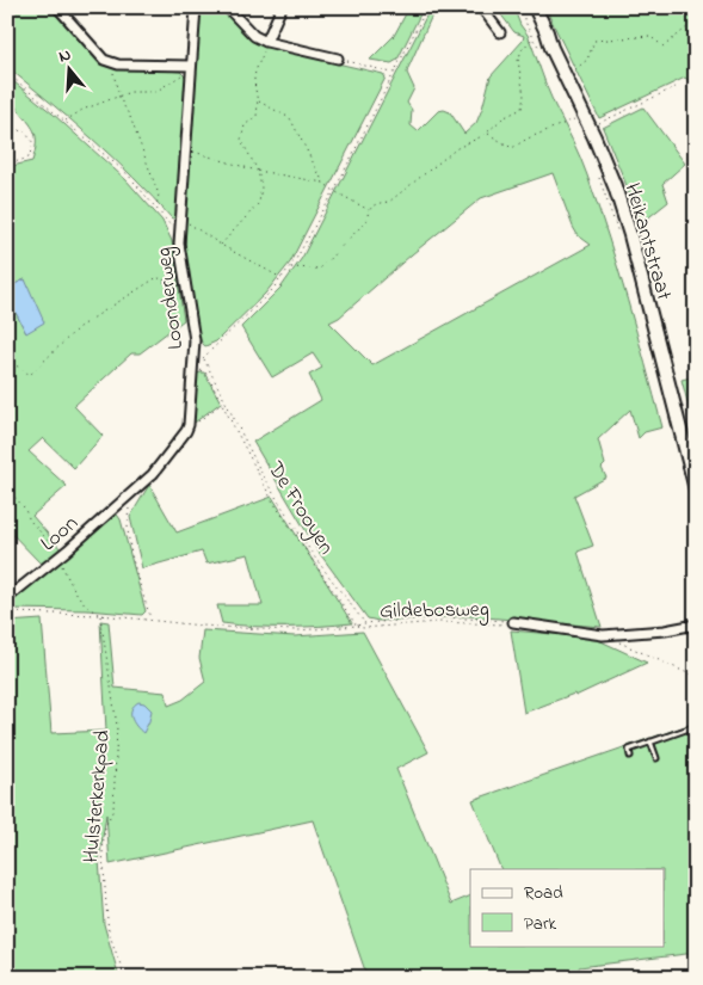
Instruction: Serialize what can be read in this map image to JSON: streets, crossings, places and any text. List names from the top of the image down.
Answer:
{
  "streets": {
    "street": [
      "Heikantstraat",
      "Loonderweg",
      "Loon",
      "Gildebosweg"
    ],
    "path": ["De Frooyen", "Hulsterkerkpad"]
  },
  "crossings": [
    ["Loonderweg", "De Frooyen"],
    ["Loonderweg", "Loon"],
    ["De Frooyen", "Gildebosweg"]
  ],
  "legend": ["Road", "Park"],
  "north": "top"
}
